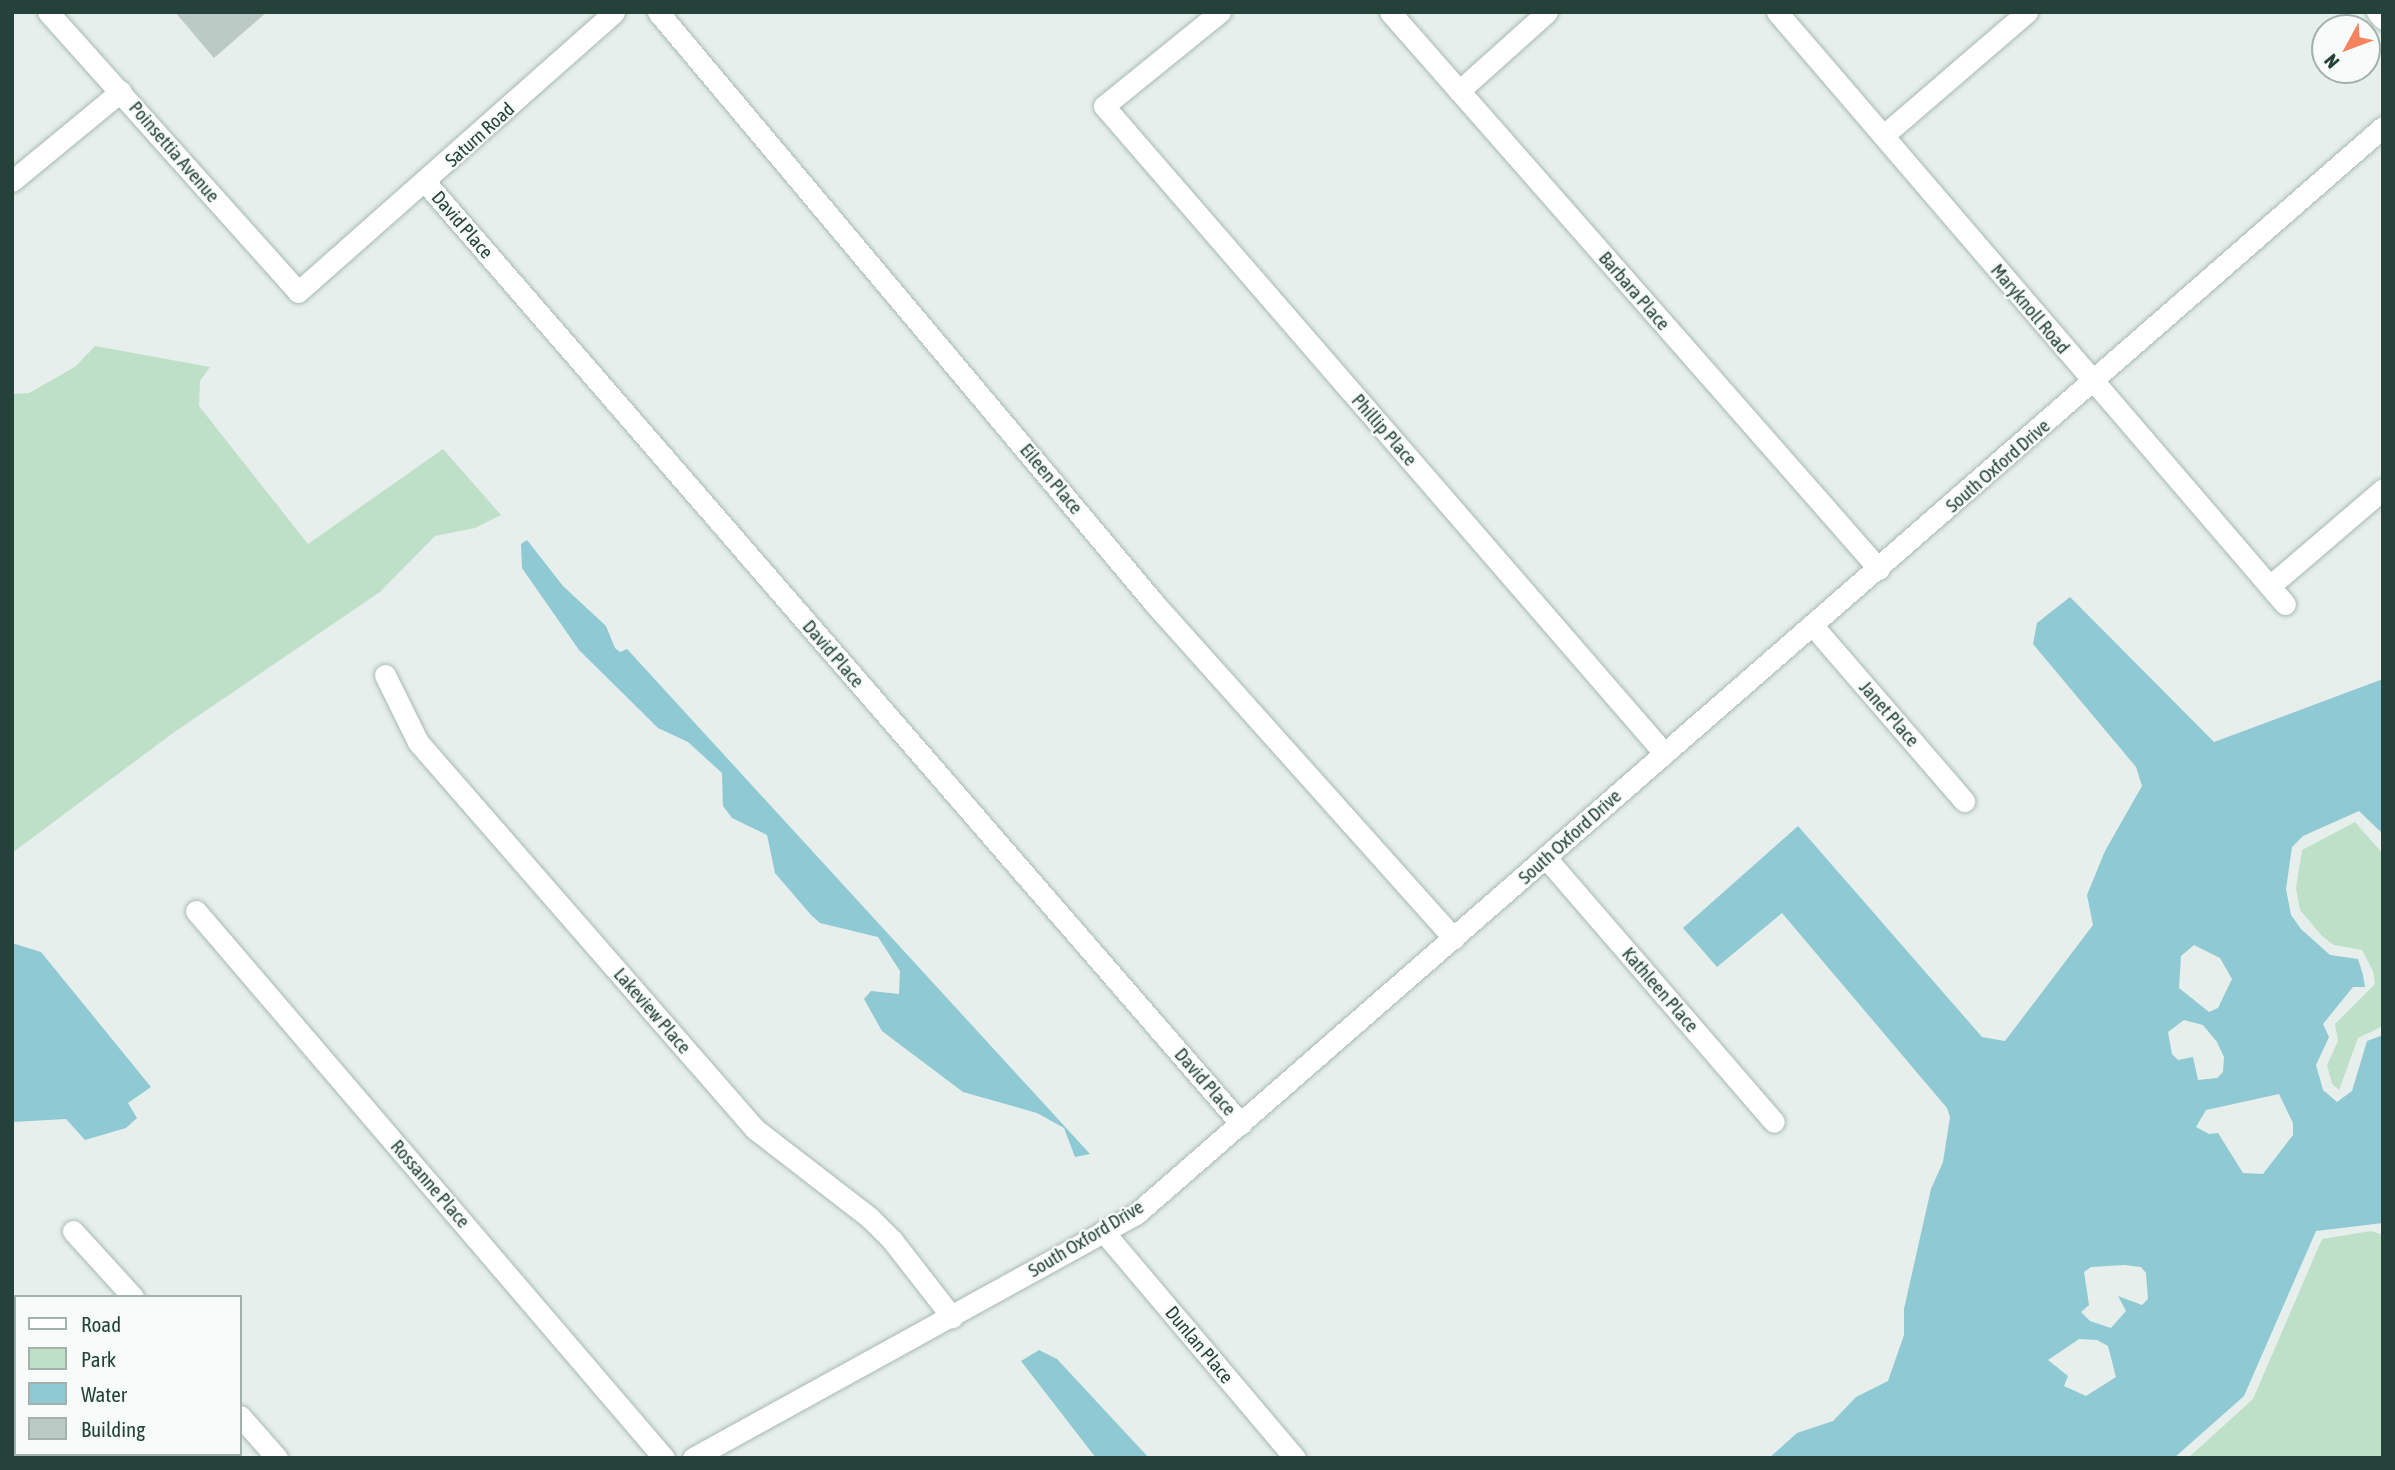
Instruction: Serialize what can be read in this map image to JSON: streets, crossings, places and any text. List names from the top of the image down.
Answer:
{
  "streets": {
    "street": [
      "Saturn Road",
      "Poinsettia Avenue",
      "David Place",
      "Barbara Place",
      "Maryknoll Road",
      "Phillip Place",
      "South Oxford Drive",
      "Eileen Place",
      "Janet Place",
      "Kathleen Place",
      "Lakeview Place",
      "Rossanne Place",
      "Dunlan Place"
    ]
  },
  "crossings": [
    ["Saturn Road", "Poinsettia Avenue"],
    ["Saturn Road", "David Place"],
    ["David Place", "South Oxford Drive"],
    ["Barbara Place", "South Oxford Drive"],
    ["Maryknoll Road", "South Oxford Drive"],
    ["Phillip Place", "South Oxford Drive"],
    ["South Oxford Drive", "Eileen Place"],
    ["South Oxford Drive", "Janet Place"],
    ["South Oxford Drive", "Kathleen Place"],
    ["South Oxford Drive", "Lakeview Place"],
    ["South Oxford Drive", "Dunlan Place"]
  ],
  "legend": [
    "Road",
    "Park",
    "Water",
    "Building"
  ],
  "north": "bottom left"
}
